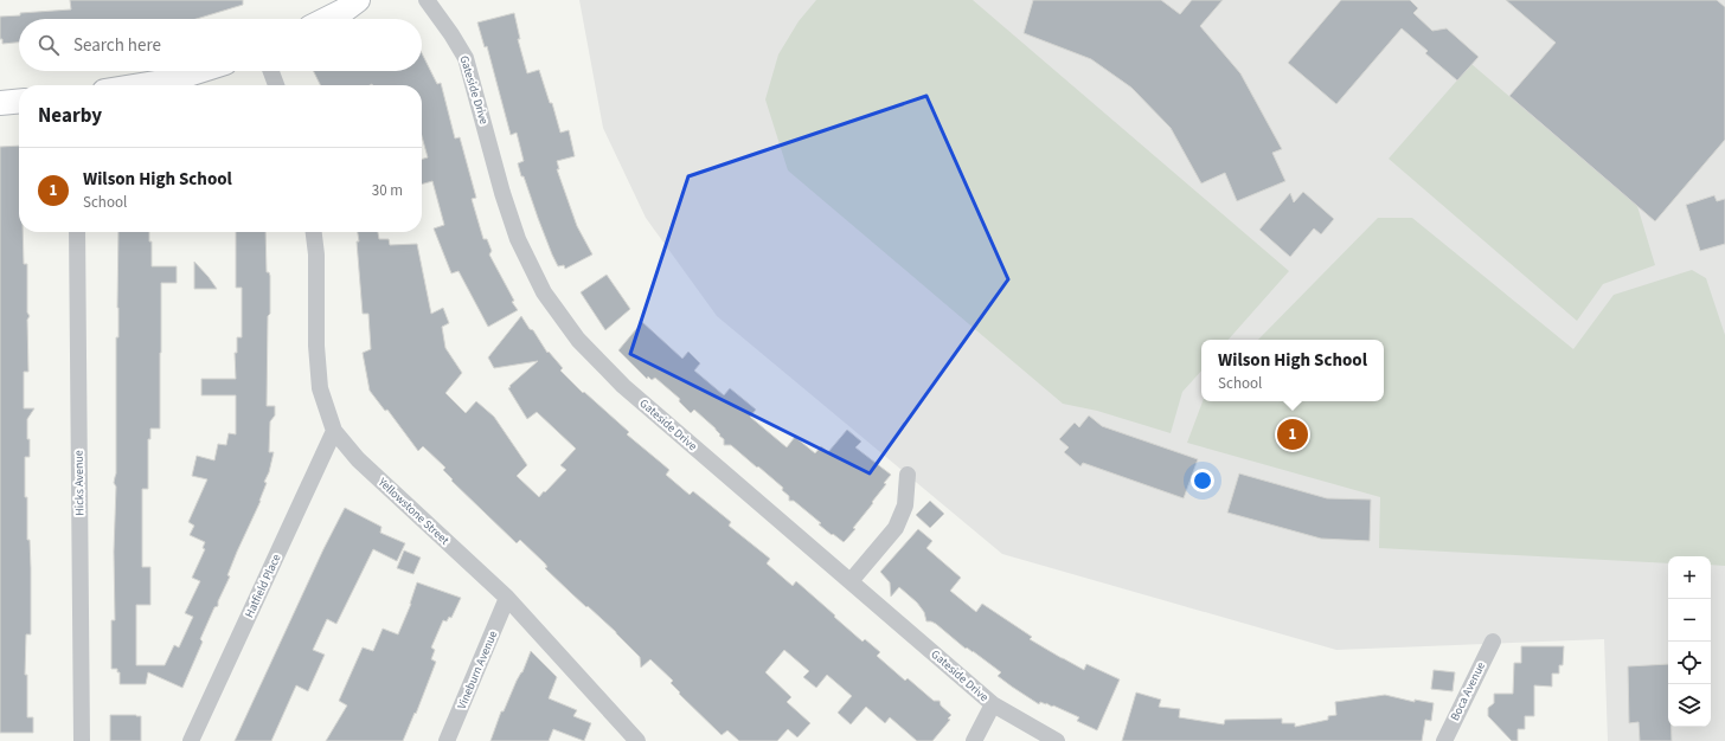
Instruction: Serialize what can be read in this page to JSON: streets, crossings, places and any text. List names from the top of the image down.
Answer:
{
  "streets": {
    "street": [
      "Gateside Drive",
      "Hicks Avenue",
      "Yellowstone Street",
      "Hatfield Place",
      "Vineburn Avenue",
      "Boca Avenue"
    ]
  },
  "crossings": [
    ["Yellowstone Street", "Hatfield Place"],
    ["Yellowstone Street", "Vineburn Avenue"]
  ],
  "page": {
    "search": "Search here",
    "heading": "Nearby",
    "list": [
      {
        "mark": "1",
        "name": "Wilson High School",
        "note": "School",
        "value": "30 m"
      }
    ],
    "popup": ["Wilson High School", "School"],
    "pins": "1",
    "map_buttons": ["+", "−"]
  }
}
